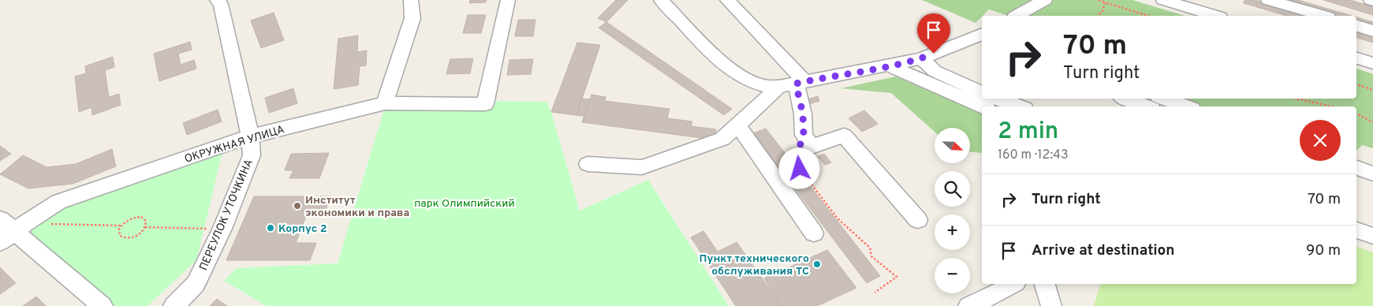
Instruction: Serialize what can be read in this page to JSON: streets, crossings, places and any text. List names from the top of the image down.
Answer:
{
  "streets": {
    "street": ["ОКРУЖНАЯ УЛИЦА", "ПЕРЕУЛОК УТОЧКИНА"]
  },
  "crossings": [
    ["ОКРУЖНАЯ УЛИЦА", "ПЕРЕУЛОК УТОЧКИНА"]
  ],
  "parks": ["парк Олимпийский"],
  "places": ["Институт экономики и права", "Корпус 2", "Пункт технического обслуживания ТС"],
  "north": "bottom right",
  "page": {
    "turn": ["70 m", "Turn right"],
    "heading": ["2 min", "160 m · 12:43"],
    "map_buttons": ["+", "−"],
    "list": [
      {
        "name": "Turn right",
        "value": "70 m"
      },
      {
        "name": "Arrive at destination",
        "value": "90 m"
      }
    ]
  }
}
